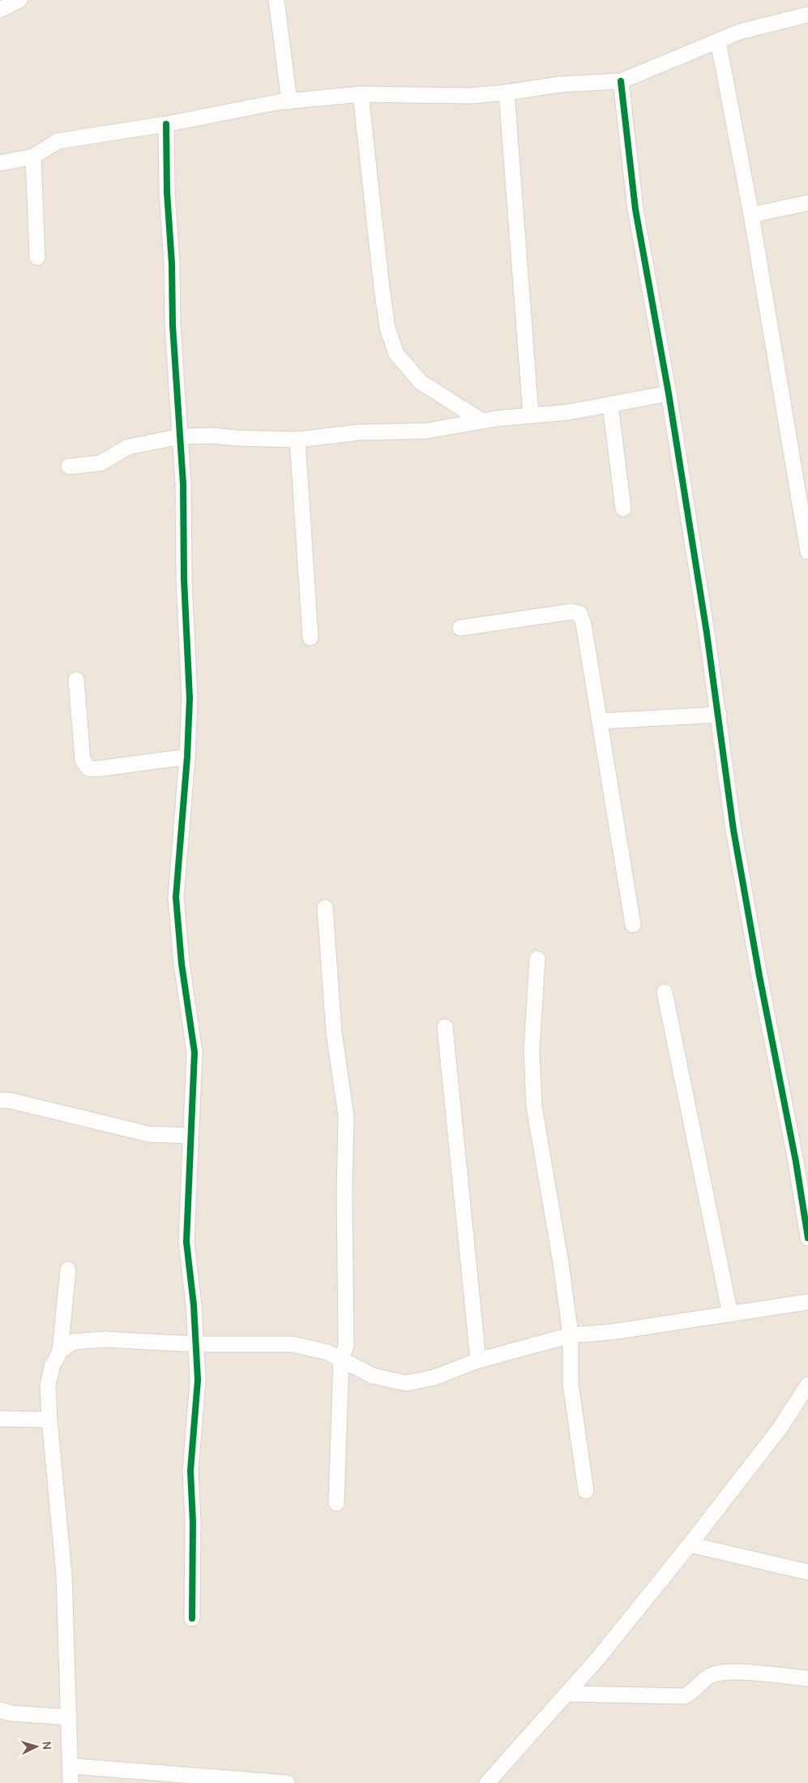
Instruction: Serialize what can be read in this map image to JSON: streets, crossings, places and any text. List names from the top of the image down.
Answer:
{
  "north": "right"
}
